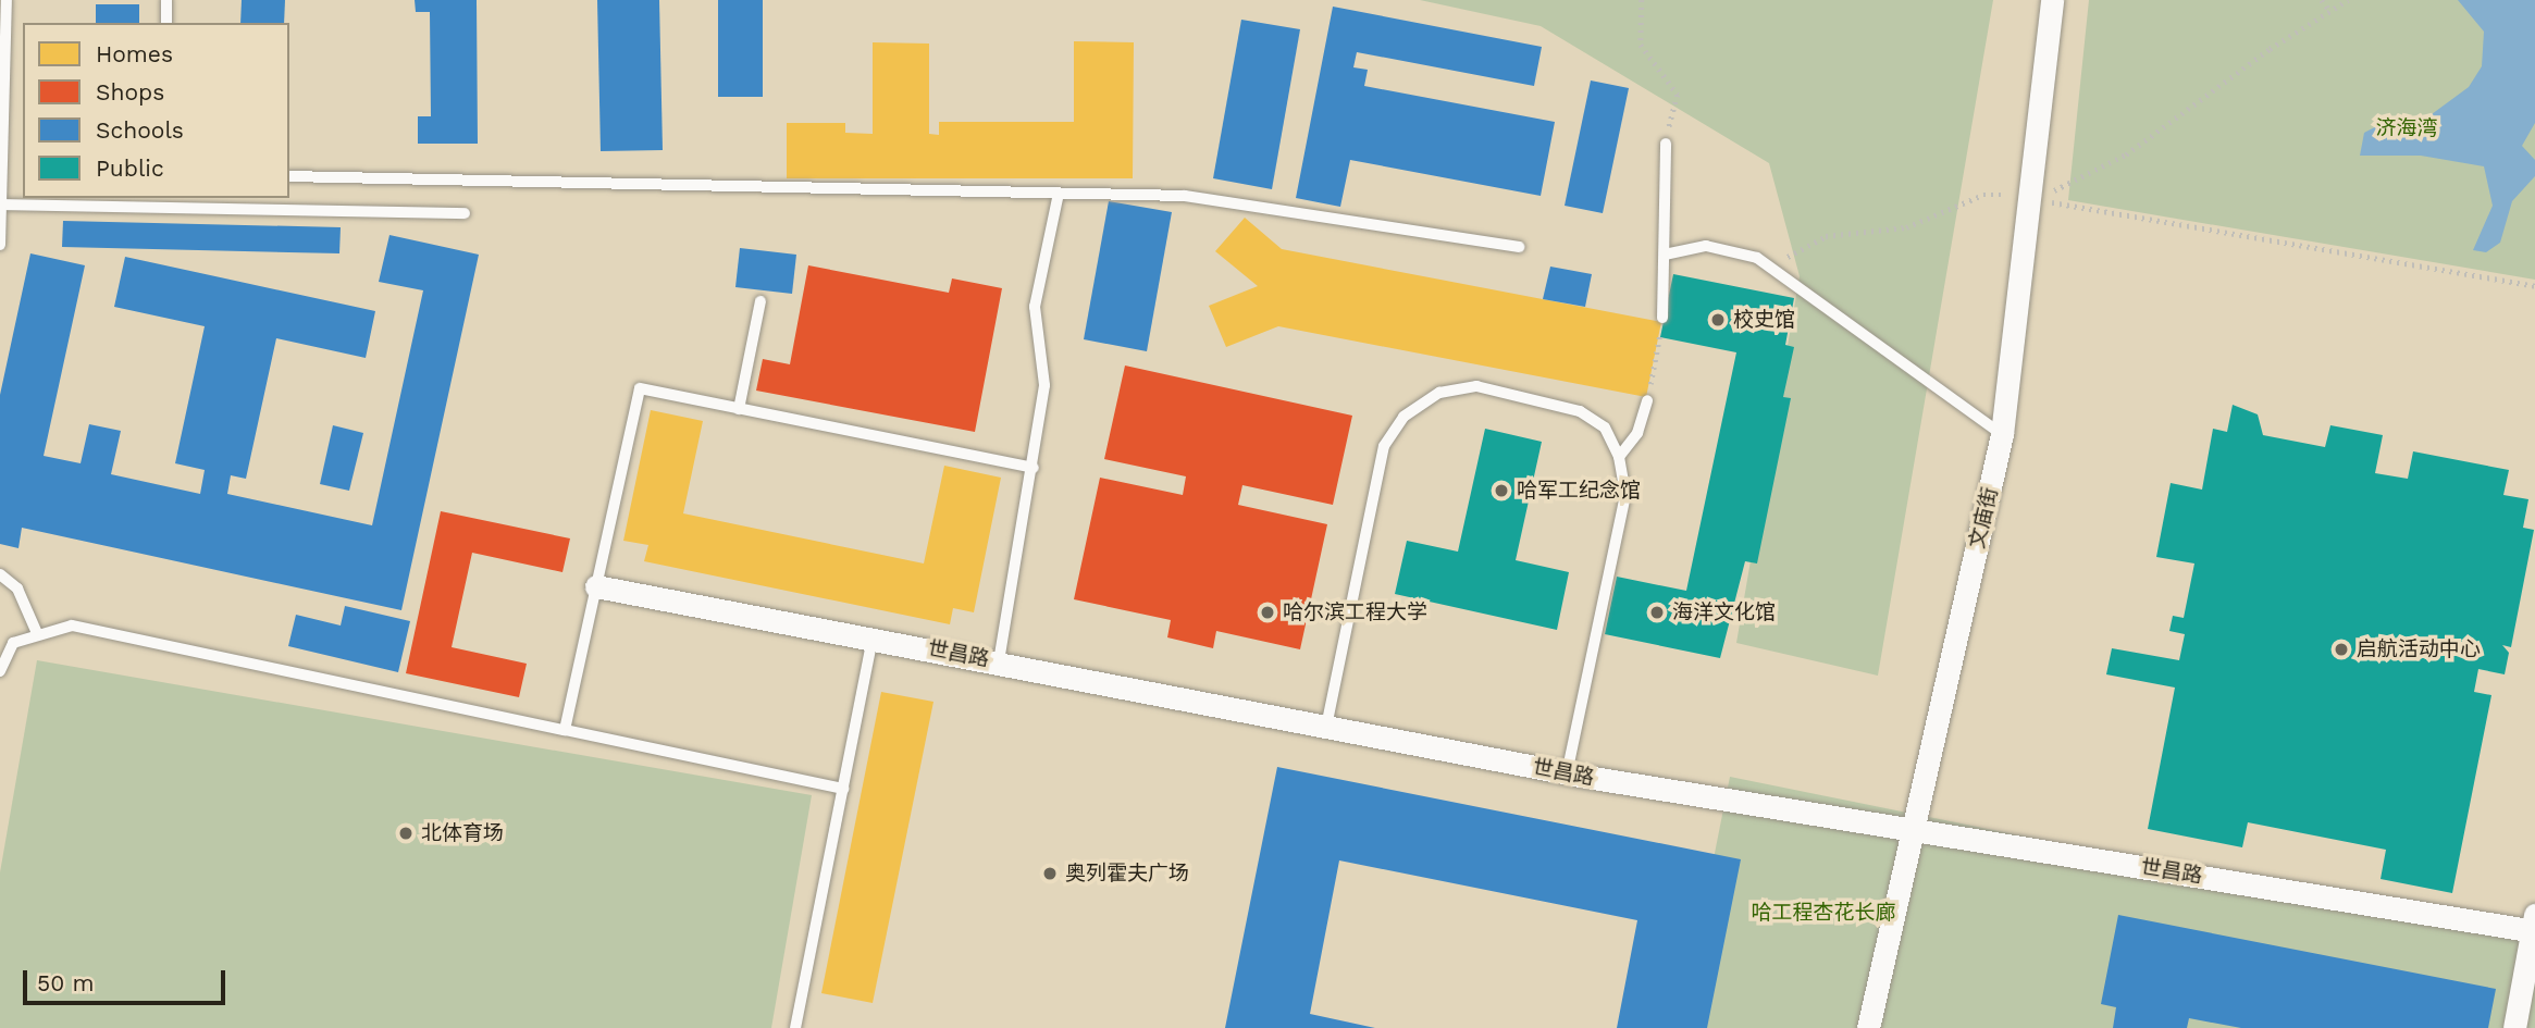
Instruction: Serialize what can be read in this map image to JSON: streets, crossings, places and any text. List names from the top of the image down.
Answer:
{
  "streets": {
    "street": ["文庙街", "世昌路"]
  },
  "crossings": [
    ["文庙街", "世昌路"]
  ],
  "parks": ["济海湾", "哈工程杏花长廊"],
  "places": [
    "校史馆",
    "哈军工纪念馆",
    "哈尔滨工程大学",
    "海洋文化馆",
    "启航活动中心",
    "北体育场",
    "奥列霍夫广场"
  ],
  "legend": [
    "Homes",
    "Shops",
    "Schools",
    "Public"
  ],
  "scale_bar": "50 m"
}
